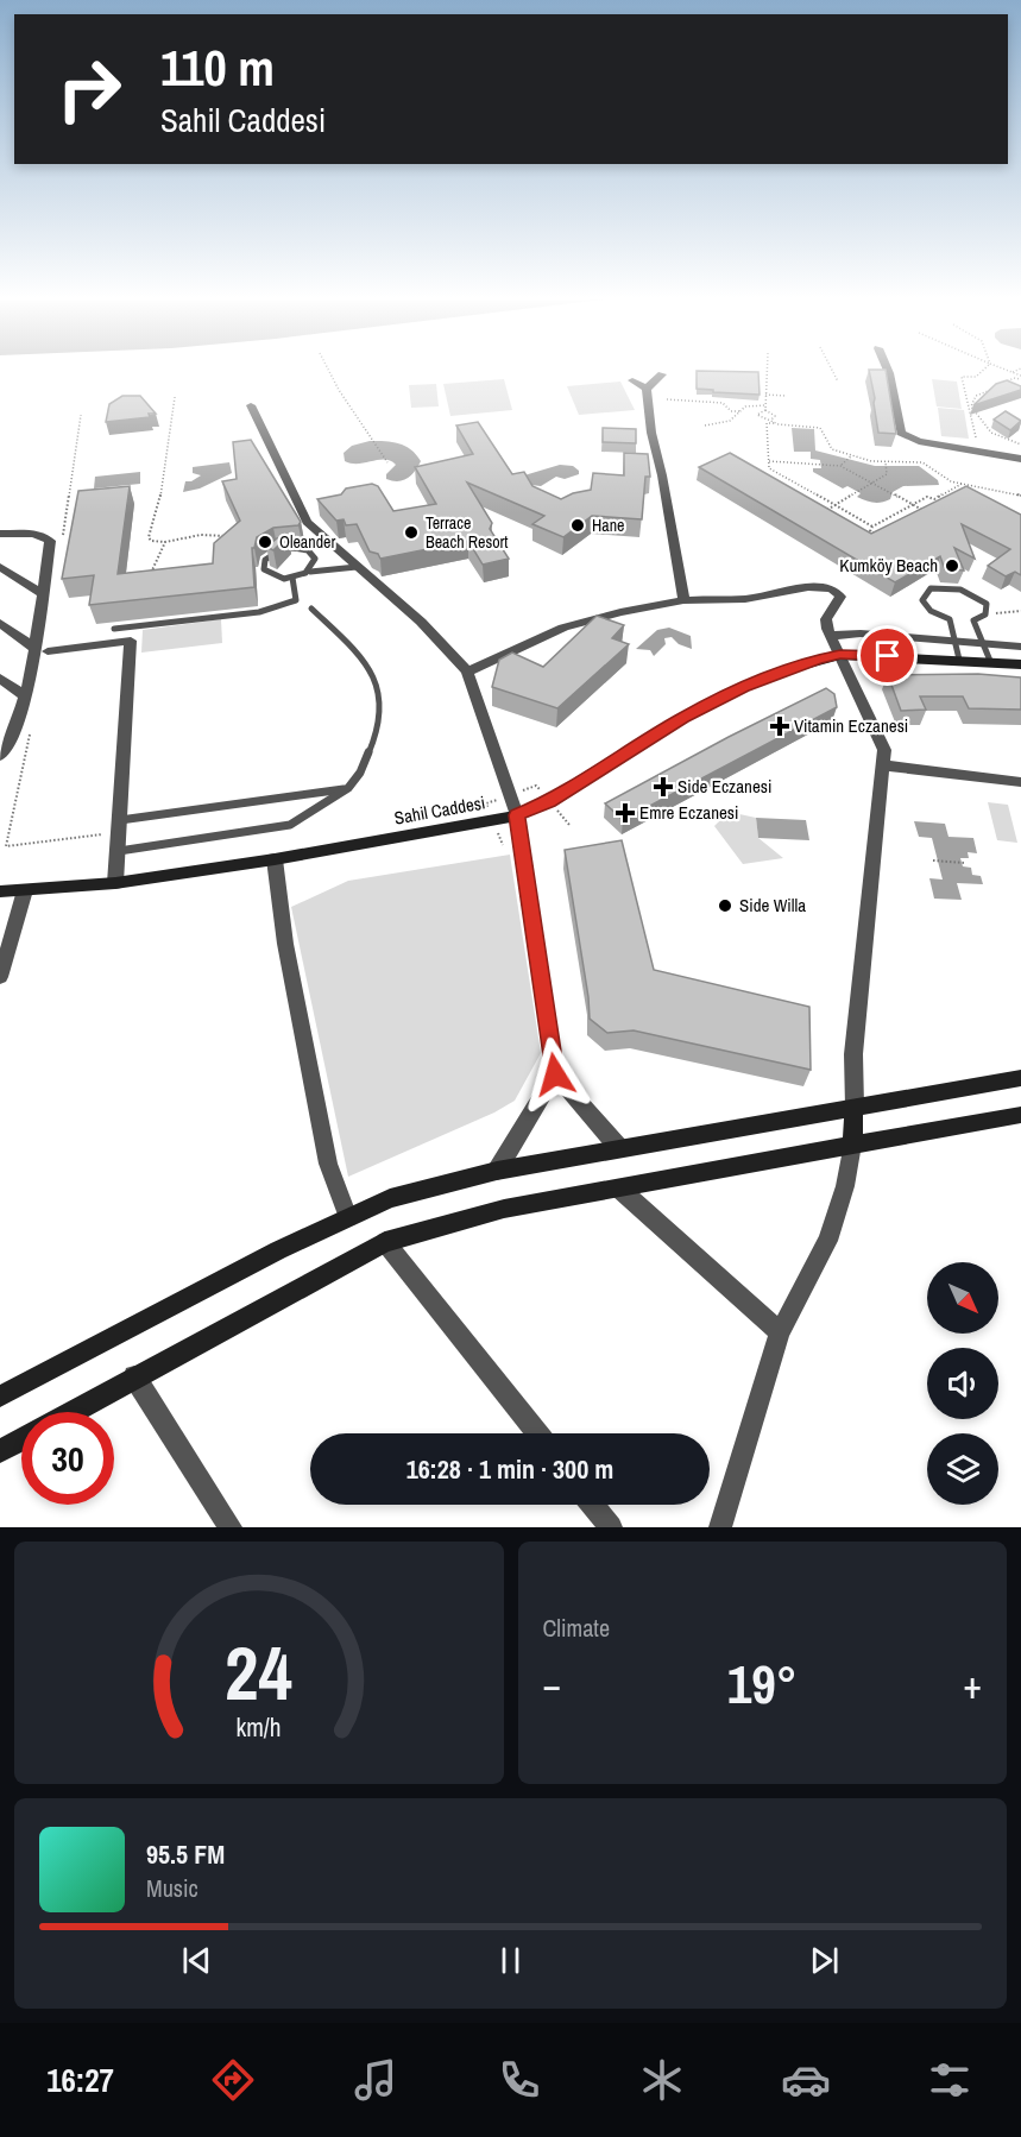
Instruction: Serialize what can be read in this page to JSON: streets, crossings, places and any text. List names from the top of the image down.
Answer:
{
  "streets": {
    "main road": ["Sahil Caddesi"]
  },
  "places": {
    "other": [
      "Hane",
      "Terrace Beach Resort",
      "Oleander",
      "Kumköy Beach",
      "Side Willa"
    ],
    "health": ["Vitamin Eczanesi", "Side Eczanesi", "Emre Eczanesi"]
  },
  "north": "bottom right",
  "page": {
    "turn": ["110 m", "Sahil Caddesi"],
    "limit": "30",
    "trip": "16:28 · 1 min · 300 m",
    "tile": "Climate",
    "heat": ["−", "19°", "+"],
    "song": ["95.5 FM", "Music"],
    "tabs": "16:27",
    "gauge": ["24", "km/h"]
  }
}
